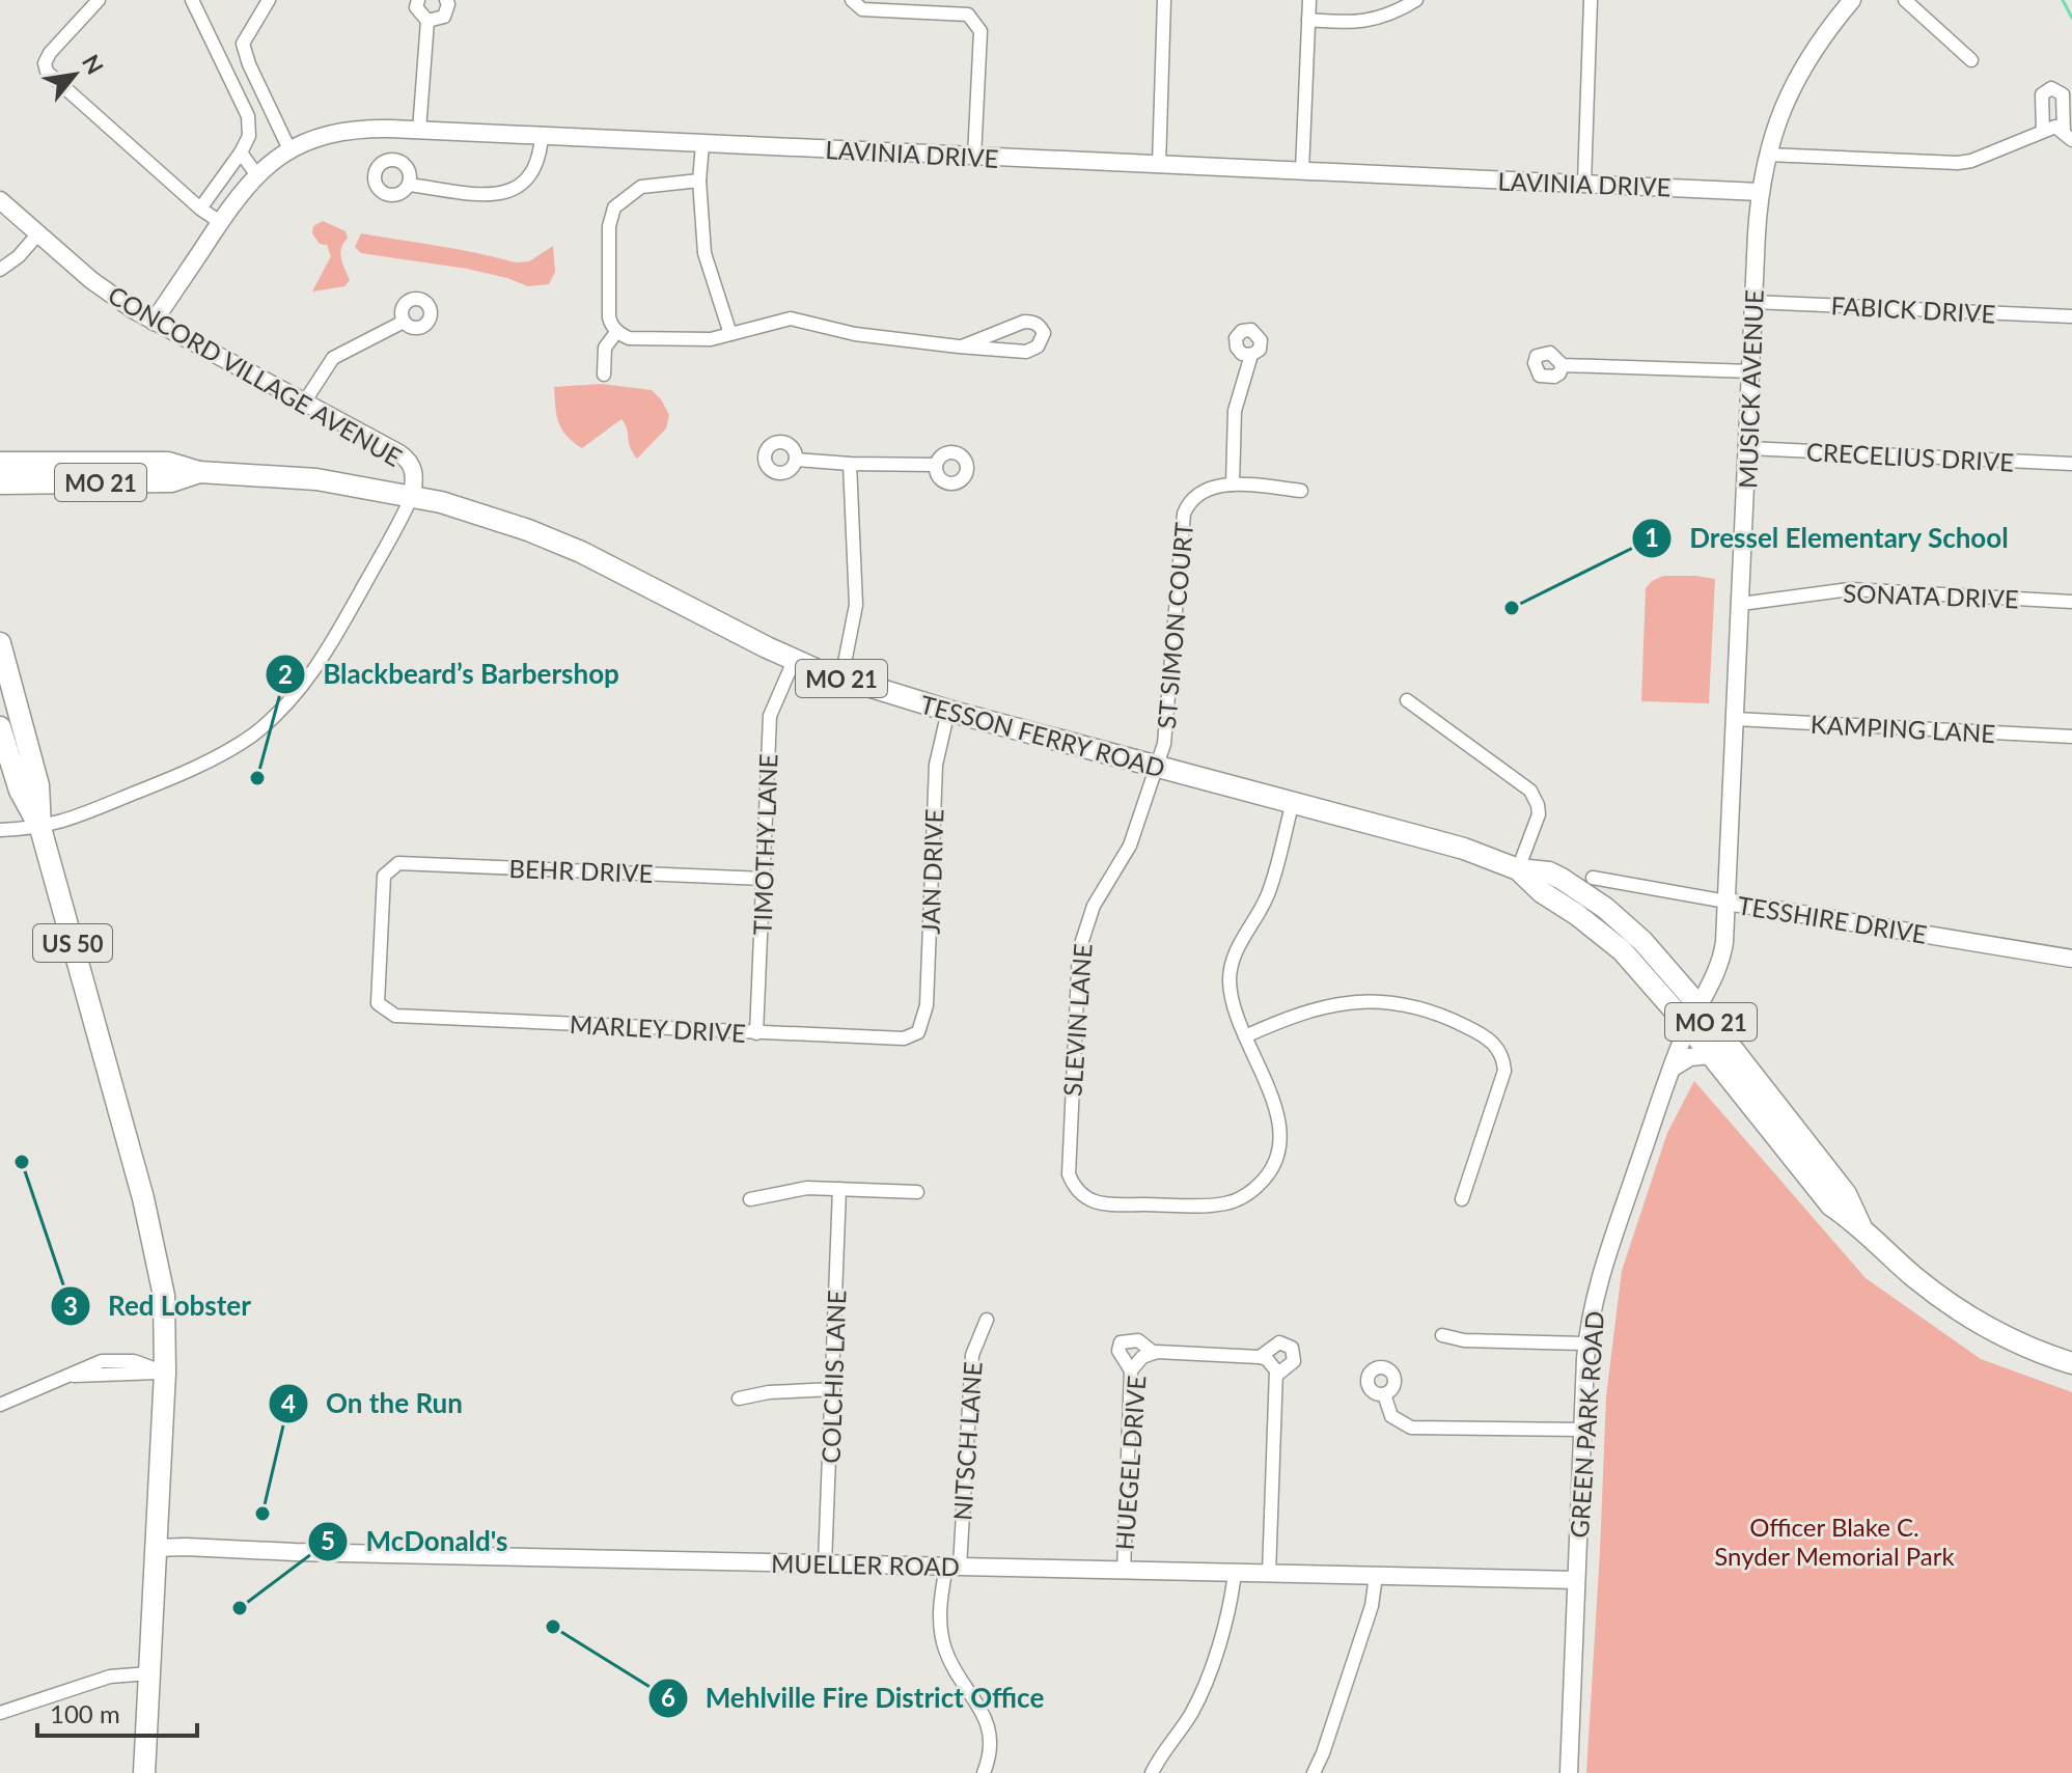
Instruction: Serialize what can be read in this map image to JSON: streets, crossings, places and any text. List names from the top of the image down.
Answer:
{
  "streets": {
    "main road": ["MO 21", "TESSON FERRY ROAD", "US 50"],
    "street": [
      "LAVINIA DRIVE",
      "FABICK DRIVE",
      "CONCORD VILLAGE AVENUE",
      "MUSICK AVENUE",
      "CRECELIUS DRIVE",
      "SONATA DRIVE",
      "ST SIMON COURT",
      "KAMPING LANE",
      "TIMOTHY LANE",
      "BEHR DRIVE",
      "JAN DRIVE",
      "TESSHIRE DRIVE",
      "SLEVIN LANE",
      "MARLEY DRIVE",
      "COLCHIS LANE",
      "GREEN PARK ROAD",
      "NITSCH LANE",
      "HUEGEL DRIVE",
      "MUELLER ROAD"
    ]
  },
  "crossings": [
    ["LAVINIA DRIVE", "CONCORD VILLAGE AVENUE"],
    ["LAVINIA DRIVE", "MUSICK AVENUE"],
    ["FABICK DRIVE", "MUSICK AVENUE"],
    ["CONCORD VILLAGE AVENUE", "TESSON FERRY ROAD"],
    ["MUSICK AVENUE", "CRECELIUS DRIVE"],
    ["MUSICK AVENUE", "SONATA DRIVE"],
    ["MUSICK AVENUE", "KAMPING LANE"],
    ["MUSICK AVENUE", "TESSHIRE DRIVE"],
    ["MUSICK AVENUE", "GREEN PARK ROAD"],
    ["ST SIMON COURT", "TESSON FERRY ROAD"],
    ["ST SIMON COURT", "SLEVIN LANE"],
    ["TESSON FERRY ROAD", "TIMOTHY LANE"],
    ["TESSON FERRY ROAD", "JAN DRIVE"],
    ["TESSON FERRY ROAD", "SLEVIN LANE"],
    ["TESSON FERRY ROAD", "GREEN PARK ROAD"],
    ["TIMOTHY LANE", "BEHR DRIVE"],
    ["TIMOTHY LANE", "MARLEY DRIVE"],
    ["BEHR DRIVE", "MARLEY DRIVE"],
    ["JAN DRIVE", "MARLEY DRIVE"],
    ["TESSHIRE DRIVE", "GREEN PARK ROAD"],
    ["US 50", "MUELLER ROAD"],
    ["COLCHIS LANE", "MUELLER ROAD"],
    ["GREEN PARK ROAD", "MUELLER ROAD"],
    ["NITSCH LANE", "MUELLER ROAD"],
    ["HUEGEL DRIVE", "MUELLER ROAD"]
  ],
  "parks": ["Officer Blake C. Snyder Memorial Park"],
  "places": [
    "Dressel Elementary School",
    "Blackbeard’s Barbershop",
    "Red Lobster",
    "On the Run",
    "McDonald's",
    "Mehlville Fire District Office"
  ],
  "scale_bar": "100 m",
  "north": "top right"
}
